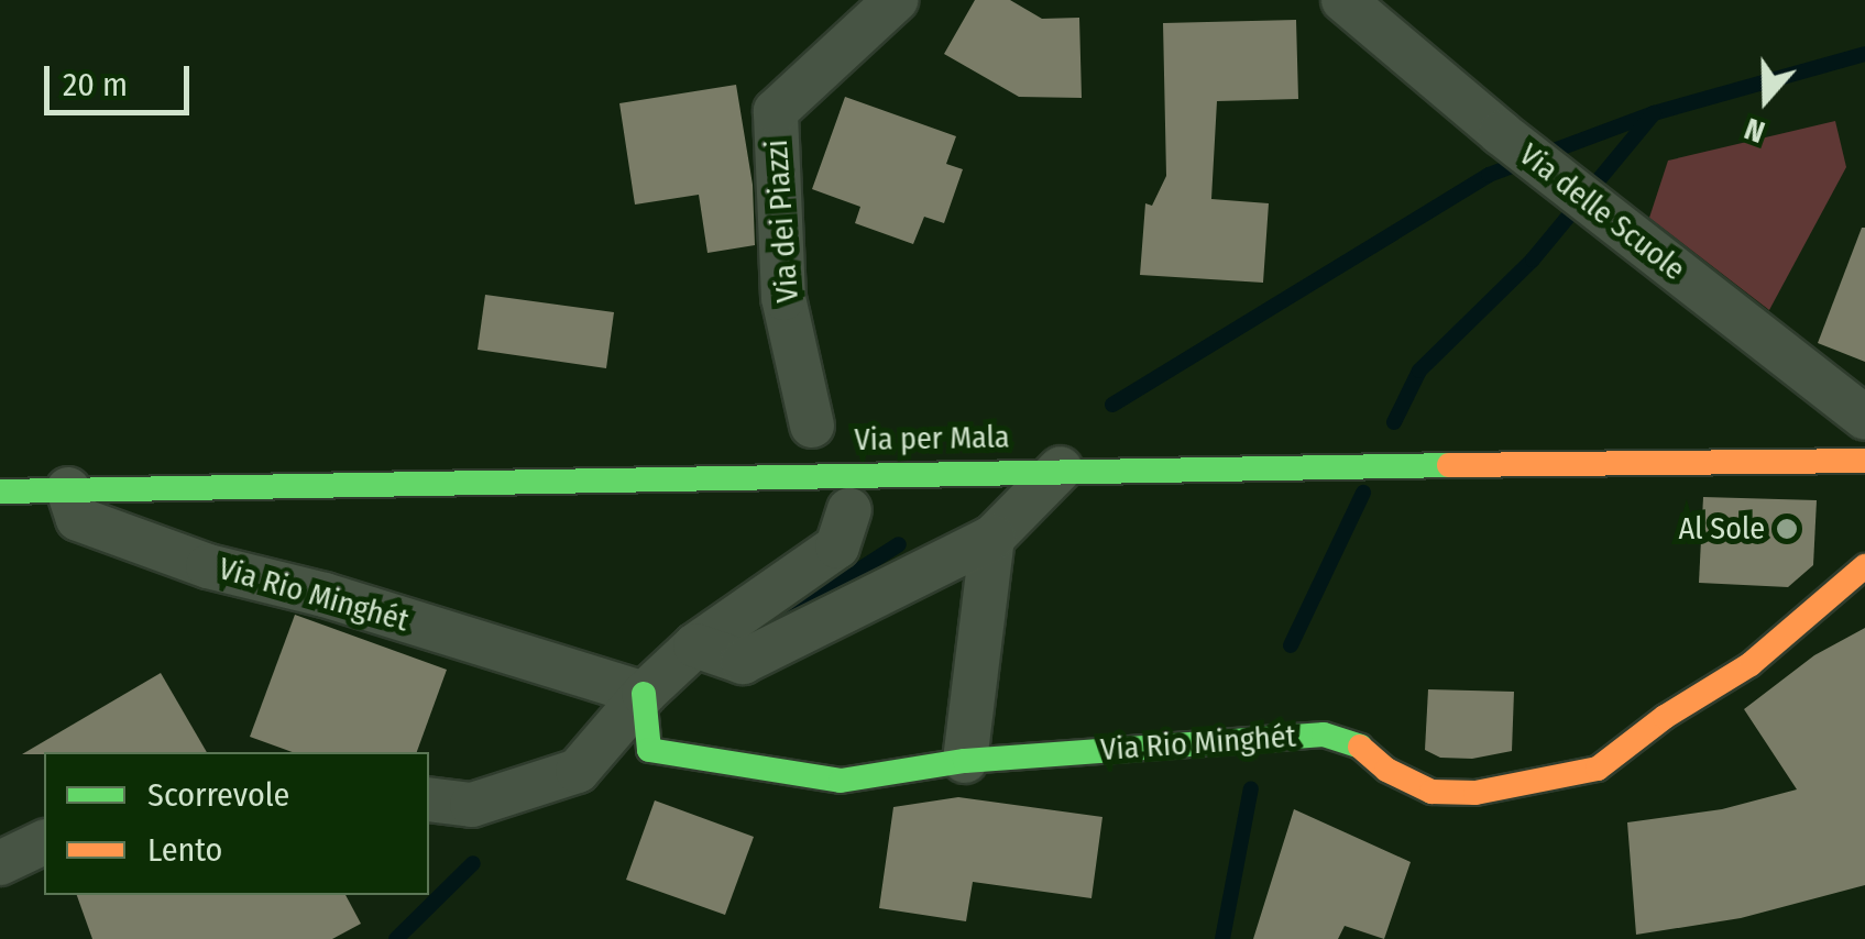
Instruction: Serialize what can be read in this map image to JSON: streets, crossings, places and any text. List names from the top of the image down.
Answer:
{
  "streets": {
    "main road": ["Via per Mala", "Via Rio Minghét"],
    "street": ["Via delle Scuole", "Via dei Piazzi"]
  },
  "crossings": [
    ["Via per Mala", "Via Rio Minghét"]
  ],
  "places": ["Al Sole"],
  "legend": ["Scorrevole", "Lento"],
  "scale_bar": "20 m",
  "north": "bottom"
}
